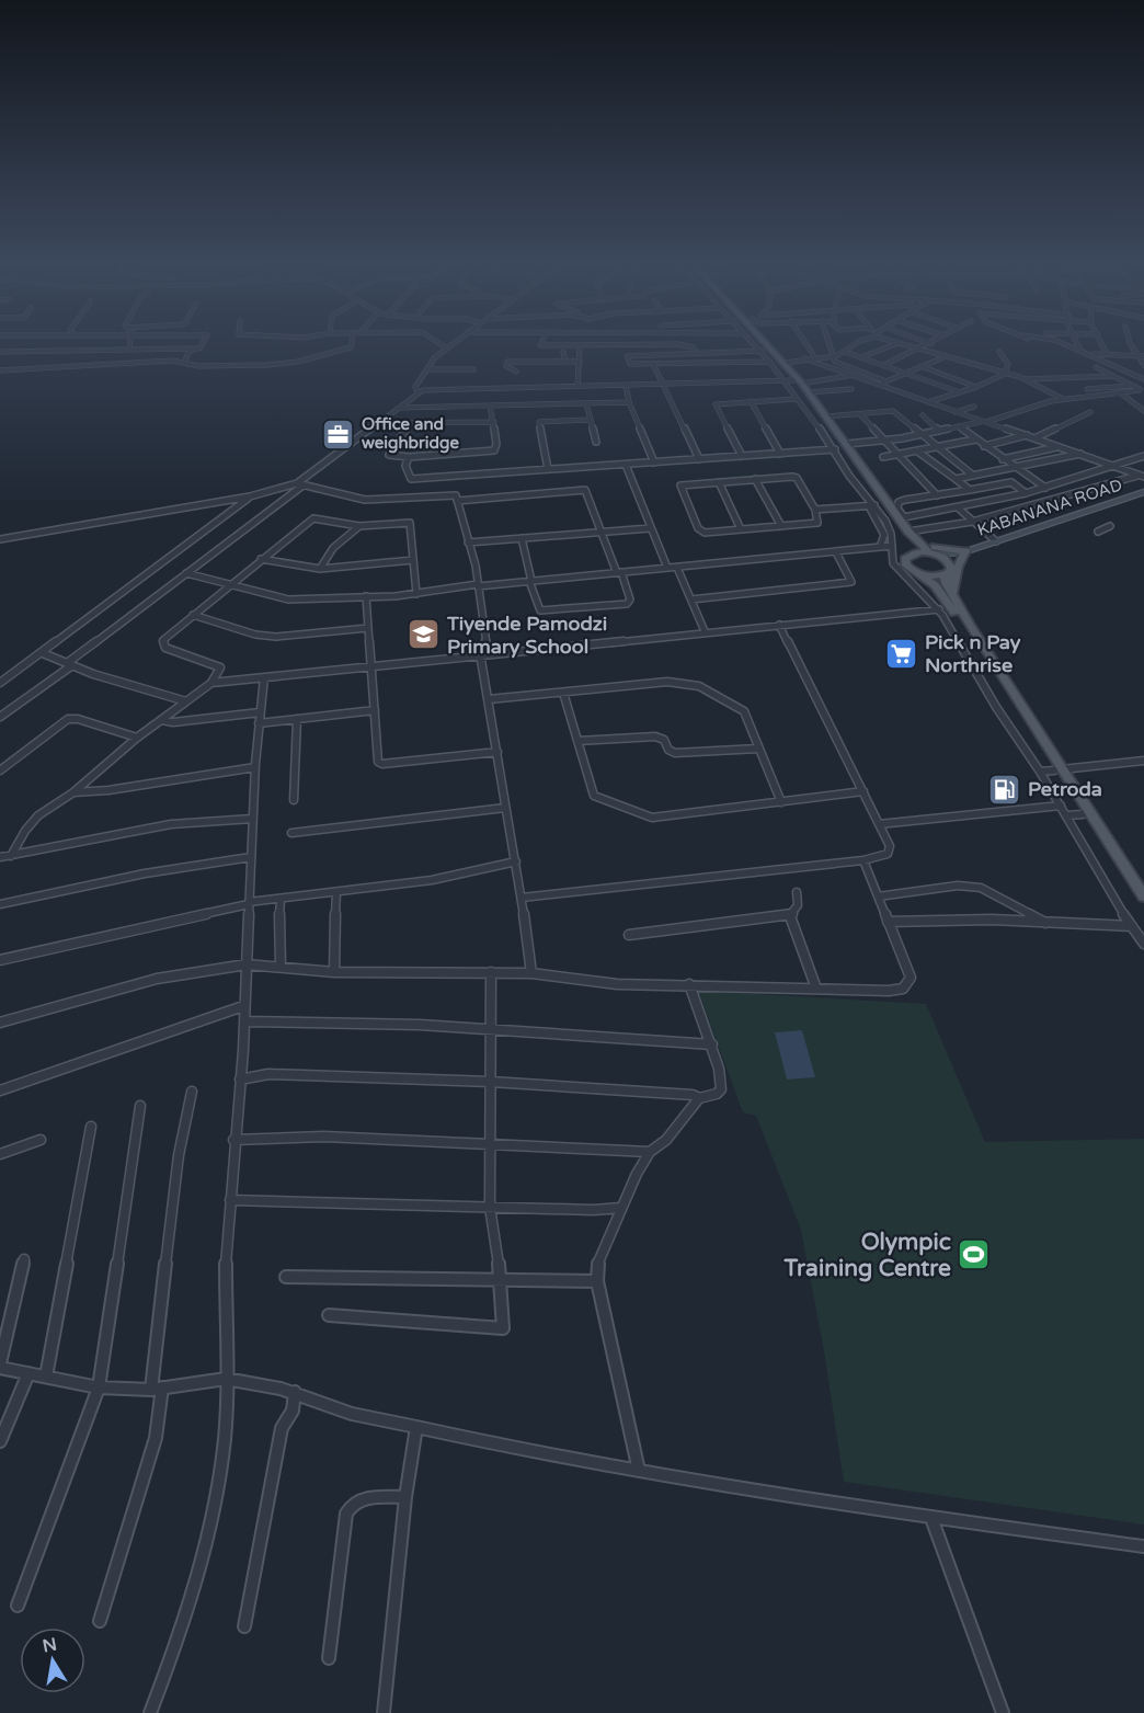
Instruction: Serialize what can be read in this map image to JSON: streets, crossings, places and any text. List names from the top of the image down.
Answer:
{
  "streets": {
    "street": ["KABANANA ROAD"]
  },
  "places": {
    "office": ["Office and weighbridge"],
    "school or university": ["Tiyende Pamodzi Primary School"],
    "supermarket": ["Pick n Pay Northrise"],
    "fuel station": ["Petroda"],
    "sports": ["Olympic Training Centre"]
  },
  "north": "top"
}
